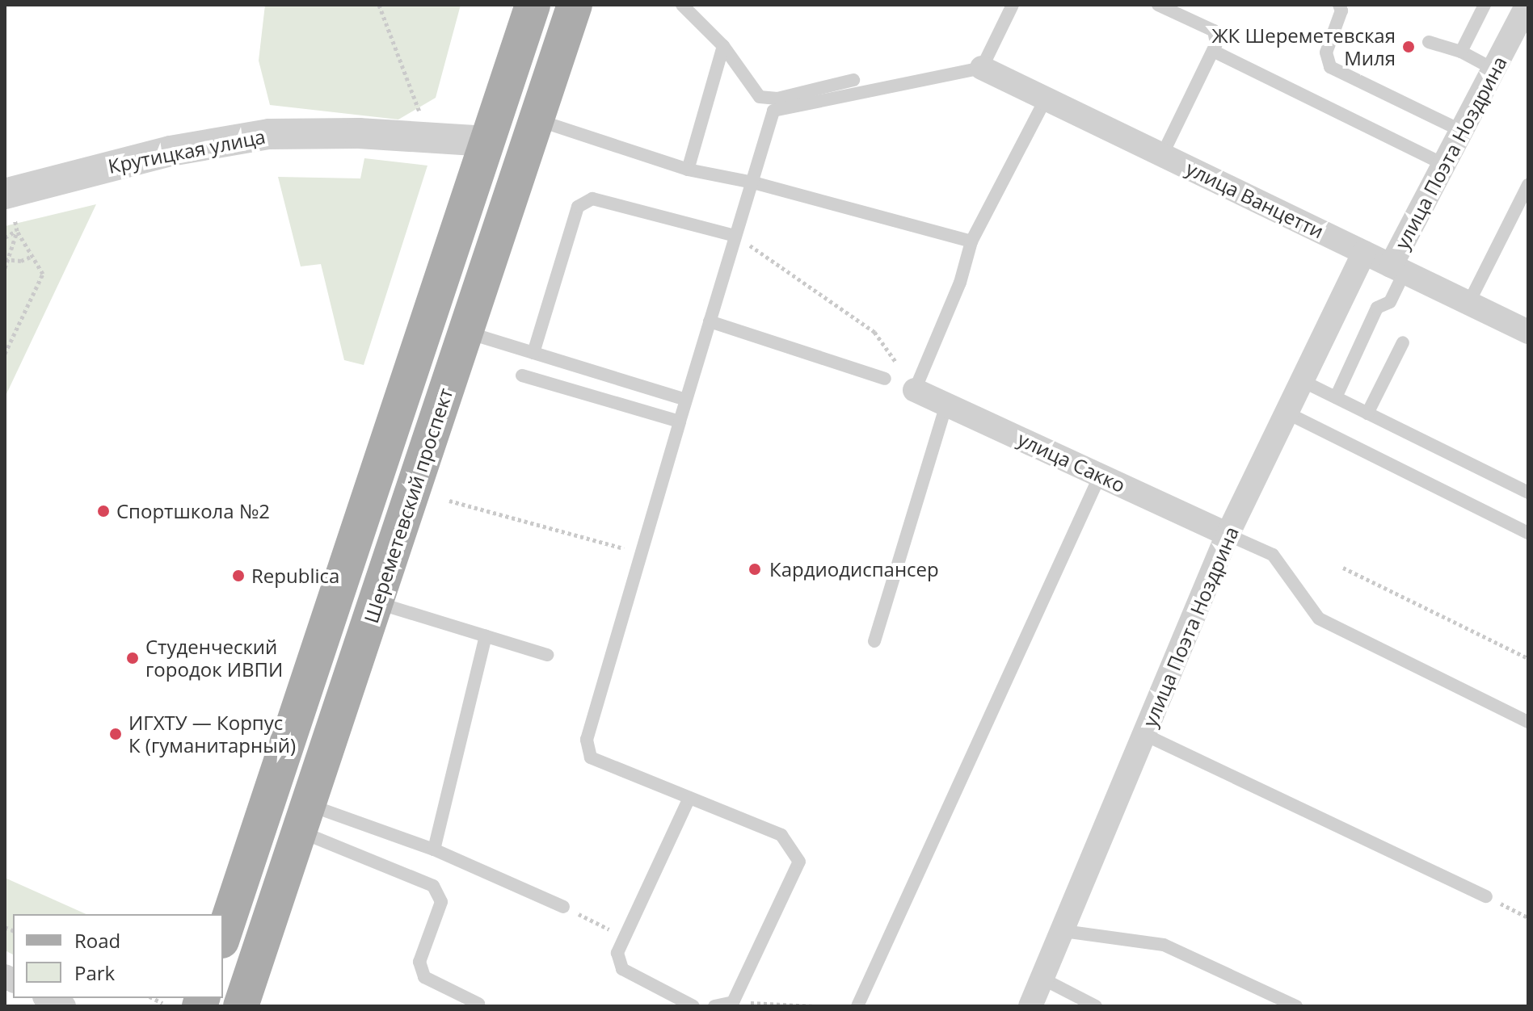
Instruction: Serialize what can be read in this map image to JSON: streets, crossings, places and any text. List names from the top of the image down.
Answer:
{
  "streets": {
    "main road": ["Крутицкая улица", "Шереметевский проспект"],
    "street": ["улица Поэта Ноздрина", "улица Ванцетти", "улица Сакко"]
  },
  "crossings": [
    ["Крутицкая улица", "Шереметевский проспект"],
    ["улица Поэта Ноздрина", "улица Ванцетти"],
    ["улица Поэта Ноздрина", "улица Сакко"]
  ],
  "places": [
    "ЖК Шереметевская Миля",
    "Спортшкола №2",
    "Кардиодиспансер",
    "Republica",
    "Студенческий городок ИВПИ",
    "ИГХТУ — Корпус К (гуманитарный)"
  ],
  "legend": ["Road", "Park"]
}
